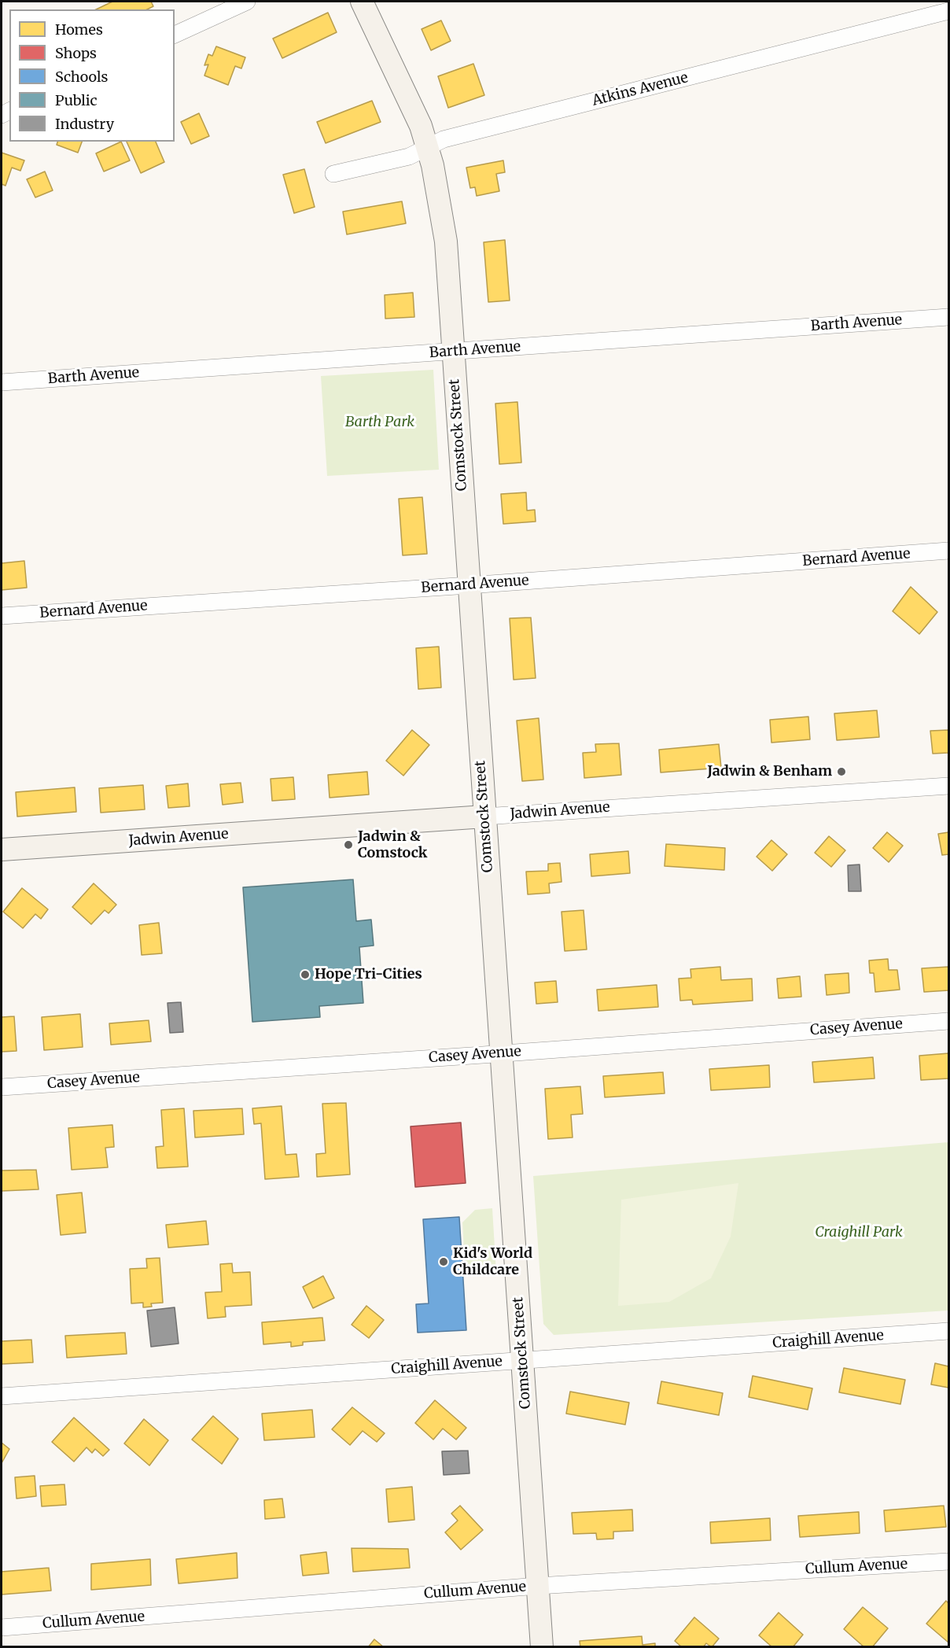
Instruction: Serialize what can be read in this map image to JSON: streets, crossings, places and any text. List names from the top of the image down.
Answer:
{
  "streets": {
    "street": [
      "Atkins Avenue",
      "Barth Avenue",
      "Comstock Street",
      "Bernard Avenue",
      "Jadwin Avenue",
      "Casey Avenue",
      "Craighill Avenue",
      "Cullum Avenue"
    ]
  },
  "crossings": [
    ["Atkins Avenue", "Comstock Street"],
    ["Barth Avenue", "Comstock Street"],
    ["Comstock Street", "Bernard Avenue"],
    ["Comstock Street", "Jadwin Avenue"],
    ["Comstock Street", "Casey Avenue"],
    ["Comstock Street", "Craighill Avenue"],
    ["Comstock Street", "Cullum Avenue"]
  ],
  "parks": ["Barth Park", "Craighill Park"],
  "places": [
    "Jadwin & Benham",
    "Jadwin & Comstock",
    "Hope Tri-Cities",
    "Kid's World Childcare"
  ],
  "legend": [
    "Homes",
    "Shops",
    "Schools",
    "Public",
    "Industry"
  ]
}
